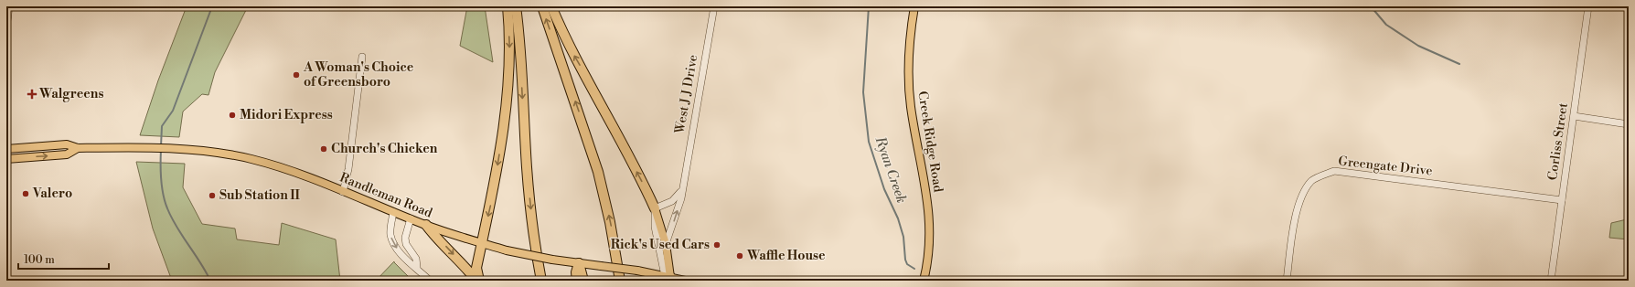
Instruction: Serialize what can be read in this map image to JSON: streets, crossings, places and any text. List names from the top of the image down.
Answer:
{
  "streets": {
    "main road": ["West J J Drive", "Creek Ridge Road", "Randleman Road"],
    "street": ["Corliss Street", "Greengate Drive"]
  },
  "crossings": [
    ["West J J Drive", "Randleman Road"],
    ["Corliss Street", "Greengate Drive"]
  ],
  "water": ["Ryan Creek"],
  "places": {
    "other": [
      "A Woman's Choice of Greensboro",
      "Midori Express",
      "Church's Chicken",
      "Valero",
      "Sub Station II",
      "Rick's Used Cars",
      "Waffle House"
    ],
    "health": ["Walgreens"]
  },
  "scale_bar": "100 m"
}
